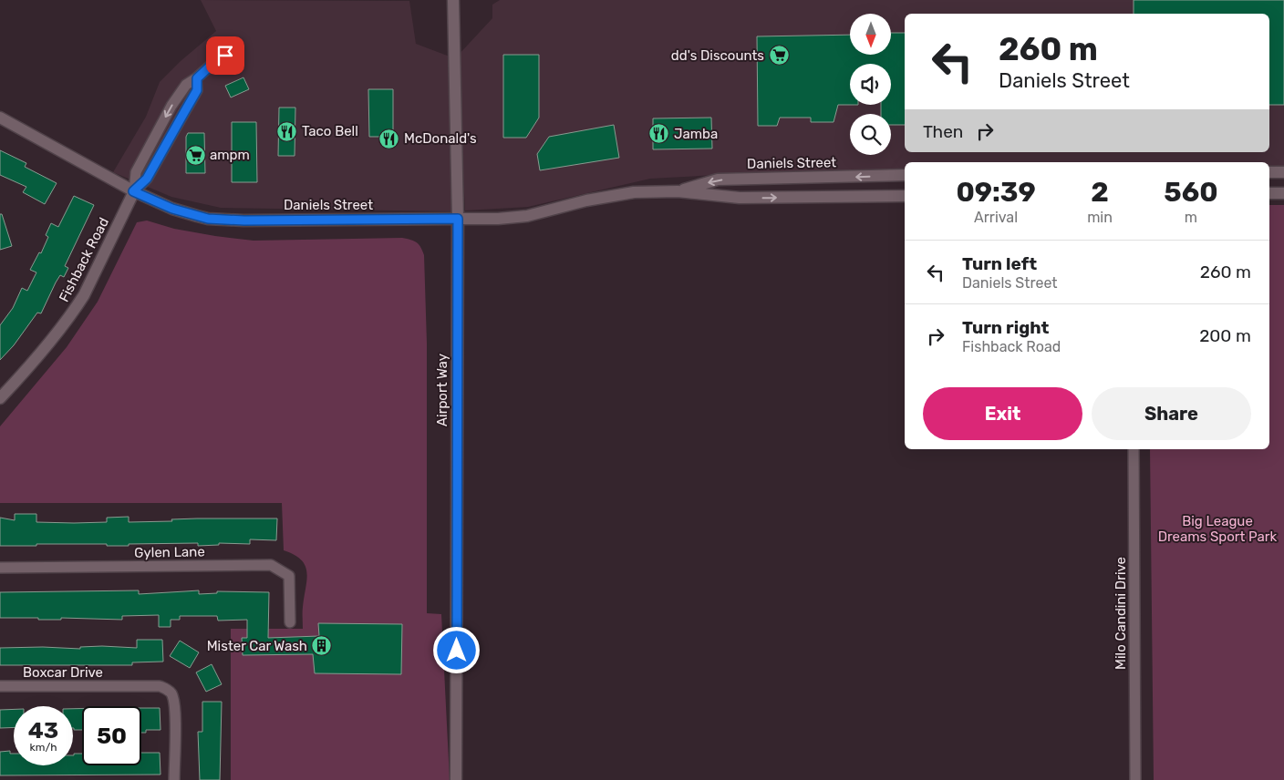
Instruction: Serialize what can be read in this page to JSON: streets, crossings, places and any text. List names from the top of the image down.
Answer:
{
  "streets": {
    "main road": ["Daniels Street", "Fishback Road", "Airport Way"],
    "street": ["Gylen Lane", "Milo Candini Drive", "Boxcar Drive"]
  },
  "crossings": [
    ["Daniels Street", "Fishback Road"],
    ["Daniels Street", "Airport Way"]
  ],
  "parks": ["Big League Dreams Sport Park"],
  "places": {
    "supermarket": ["dd's Discounts", "ampm"],
    "restaurant": ["Taco Bell", "Jamba", "McDonald's"],
    "building": ["Mister Car Wash"]
  },
  "north": "bottom",
  "page": {
    "turn": ["260 m", "Daniels Street"],
    "then": "Then",
    "eta": [
      "09:39",
      "Arrival",
      "2",
      "min",
      "560",
      "m"
    ],
    "list": [
      {
        "name": "Turn left",
        "note": "Daniels Street",
        "value": "260 m"
      },
      {
        "name": "Turn right",
        "note": "Fishback Road",
        "value": "200 m"
      }
    ],
    "buttons": ["Exit", "Share"],
    "speed": "43 km/h",
    "limit": "50"
  }
}
